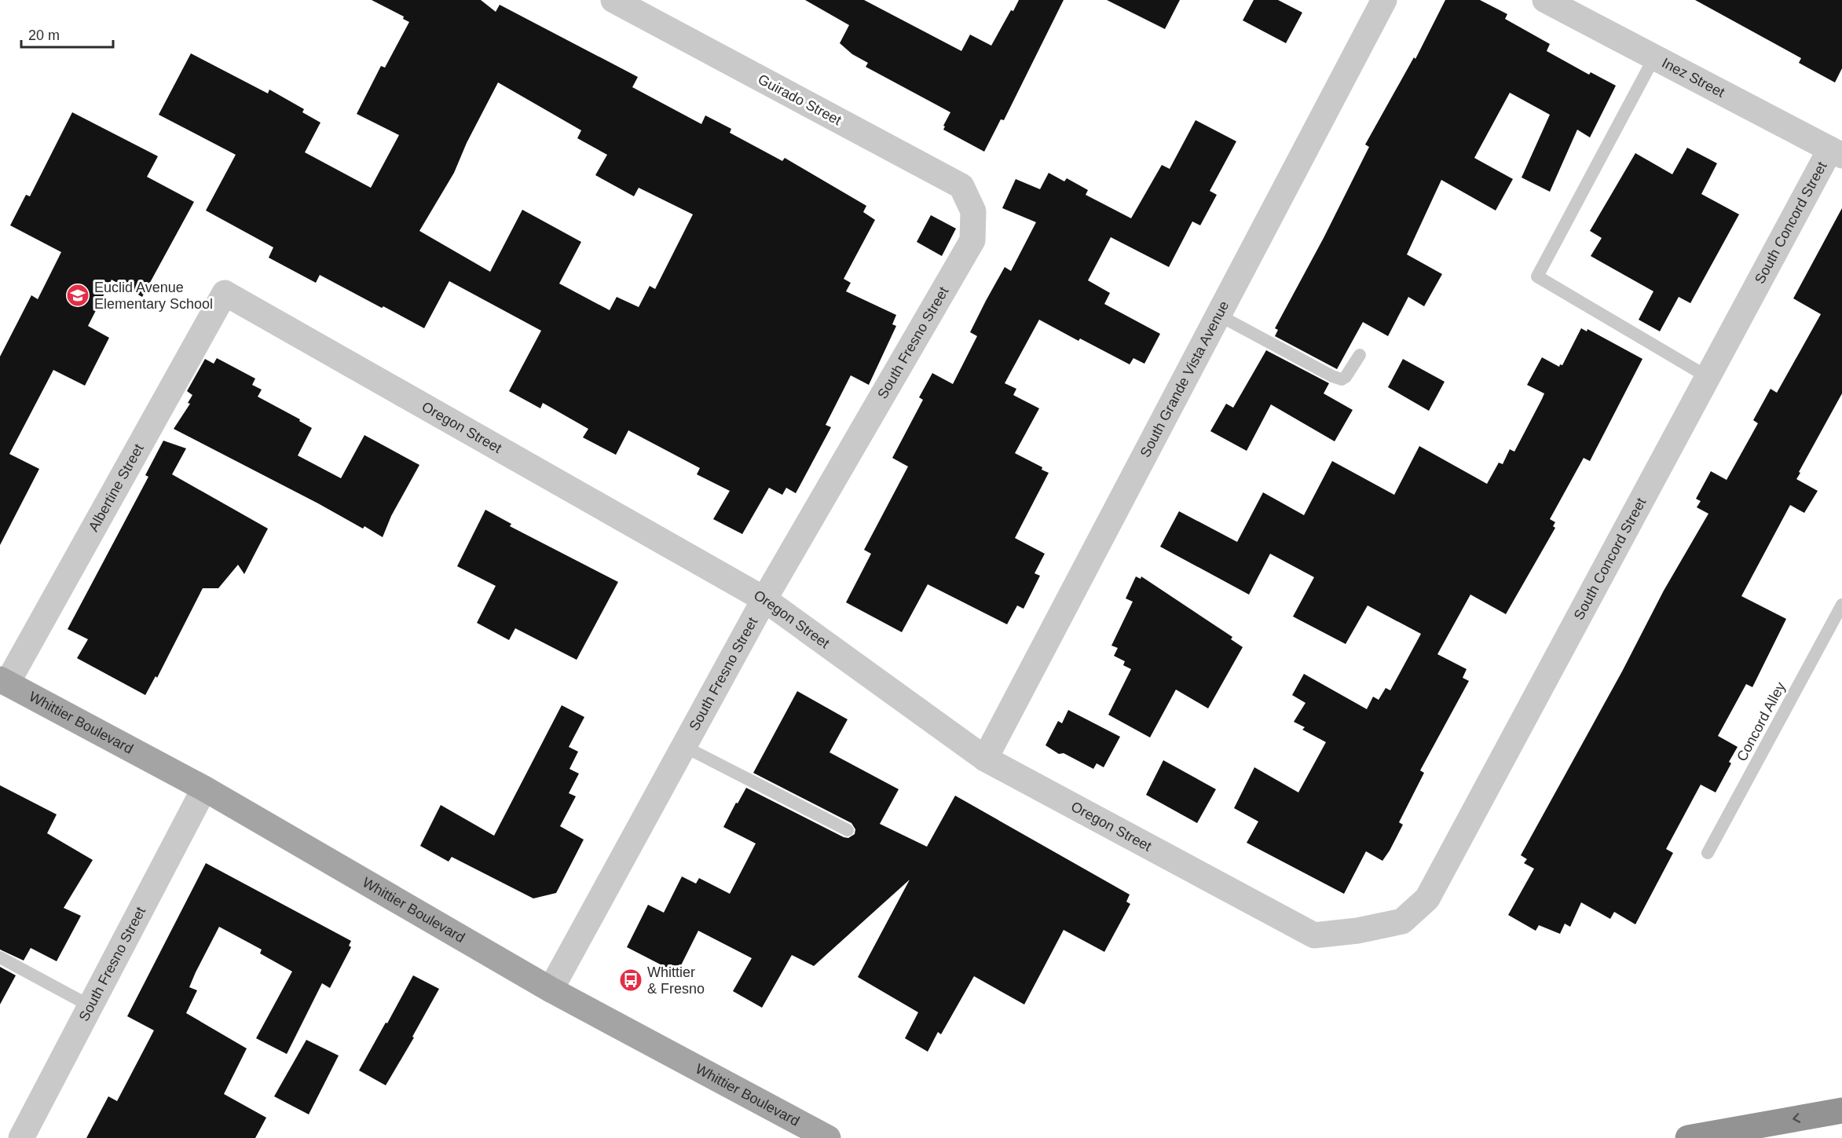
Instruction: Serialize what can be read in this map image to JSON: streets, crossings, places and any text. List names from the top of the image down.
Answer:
{
  "streets": {
    "main road": ["Whittier Boulevard"],
    "street": [
      "Inez Street",
      "Guirado Street",
      "South Concord Street",
      "South Fresno Street",
      "South Grande Vista Avenue",
      "Oregon Street",
      "Albertine Street"
    ],
    "lane": ["Concord Alley"]
  },
  "crossings": [
    ["Inez Street", "South Concord Street"],
    ["Guirado Street", "South Fresno Street"],
    ["South Concord Street", "Oregon Street"],
    ["South Fresno Street", "Oregon Street"],
    ["South Fresno Street", "Whittier Boulevard"],
    ["South Grande Vista Avenue", "Oregon Street"],
    ["Oregon Street", "Albertine Street"],
    ["Albertine Street", "Whittier Boulevard"]
  ],
  "places": {
    "school or university": ["Euclid Avenue Elementary School"],
    "bus stop": ["Whittier & Fresno"]
  },
  "scale_bar": "20 m"
}
